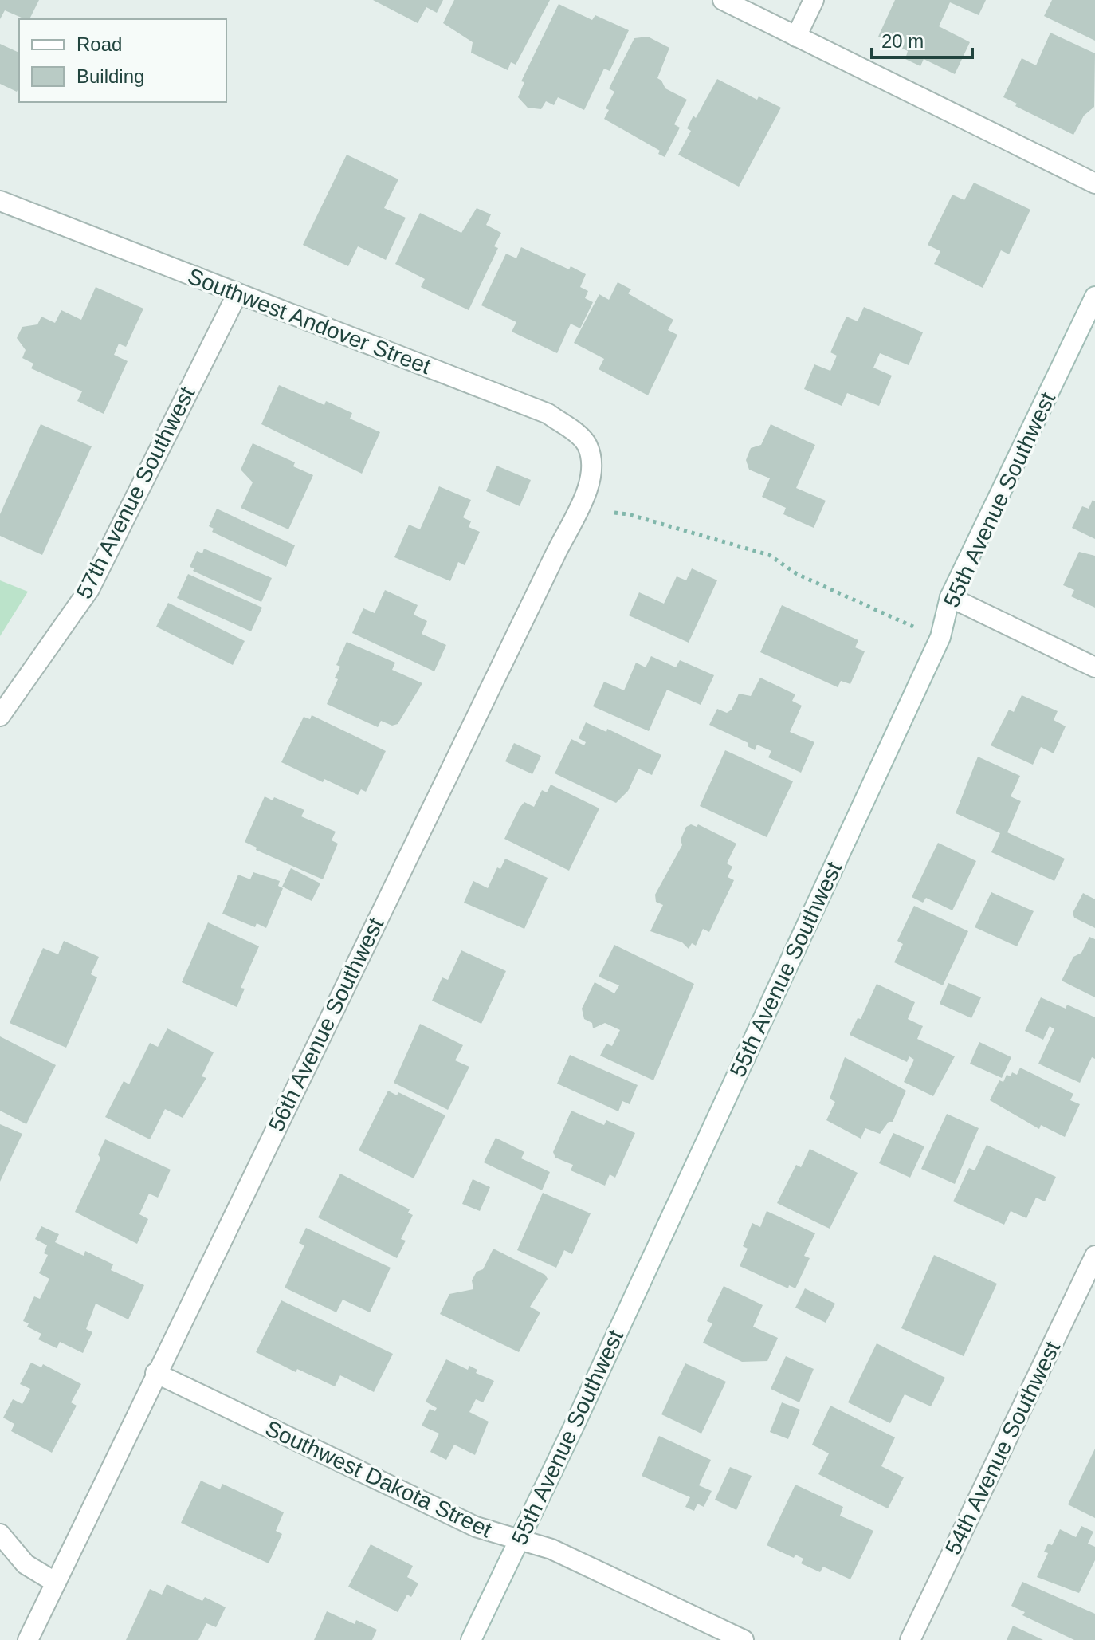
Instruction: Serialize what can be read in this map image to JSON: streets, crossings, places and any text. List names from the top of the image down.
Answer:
{
  "streets": {
    "street": [
      "Southwest Andover Street",
      "57th Avenue Southwest",
      "55th Avenue Southwest",
      "56th Avenue Southwest",
      "54th Avenue Southwest",
      "Southwest Dakota Street"
    ]
  },
  "crossings": [
    ["Southwest Andover Street", "57th Avenue Southwest"],
    ["Southwest Andover Street", "56th Avenue Southwest"],
    ["55th Avenue Southwest", "Southwest Dakota Street"],
    ["56th Avenue Southwest", "Southwest Dakota Street"]
  ],
  "legend": ["Road", "Building"],
  "scale_bar": "20 m"
}
